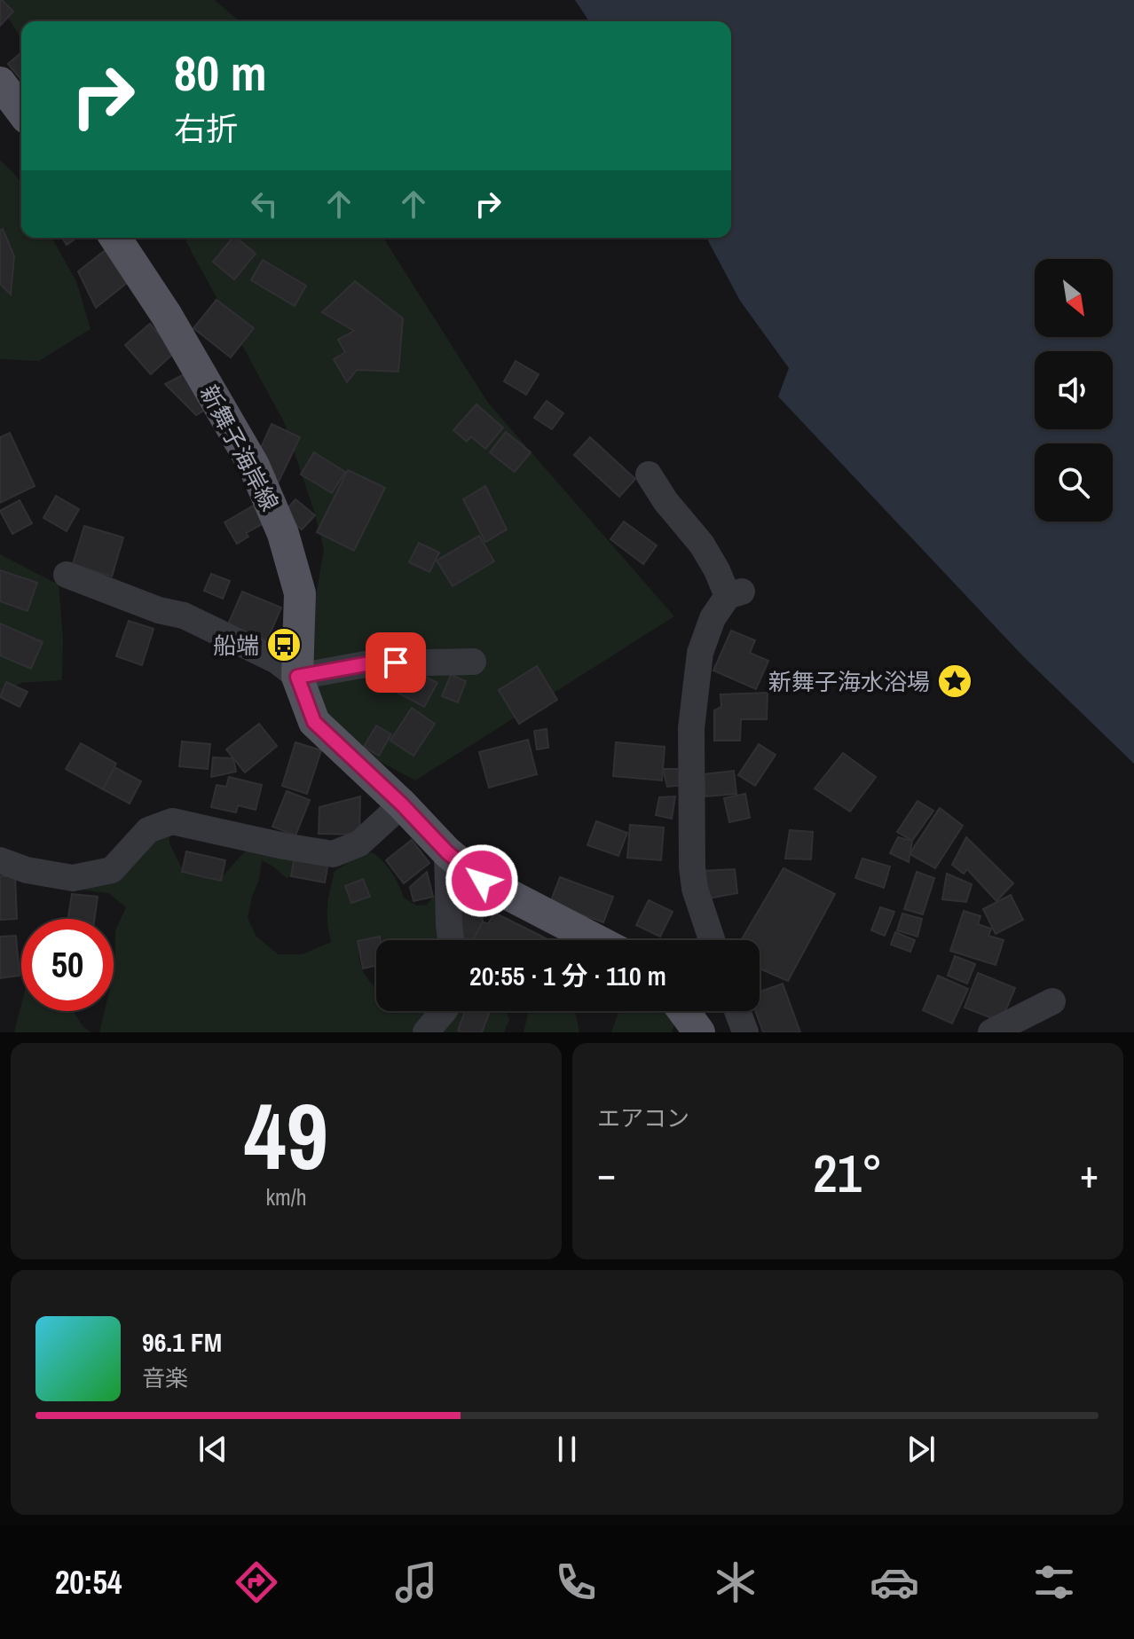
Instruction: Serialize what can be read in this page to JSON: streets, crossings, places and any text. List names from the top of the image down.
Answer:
{
  "streets": {
    "main road": ["新舞子海岸線"]
  },
  "places": {
    "bus stop": ["船端"],
    "place": ["新舞子海水浴場"]
  },
  "north": "bottom right",
  "page": {
    "turn": ["80 m", "右折"],
    "limit": "50",
    "trip": "20:55 · 1 分 · 110 m",
    "tile": [
      ["49", "km/h"],
      "エアコン"
    ],
    "heat": ["−", "21°", "+"],
    "song": ["96.1 FM", "音楽"],
    "tabs": "20:54"
  }
}
